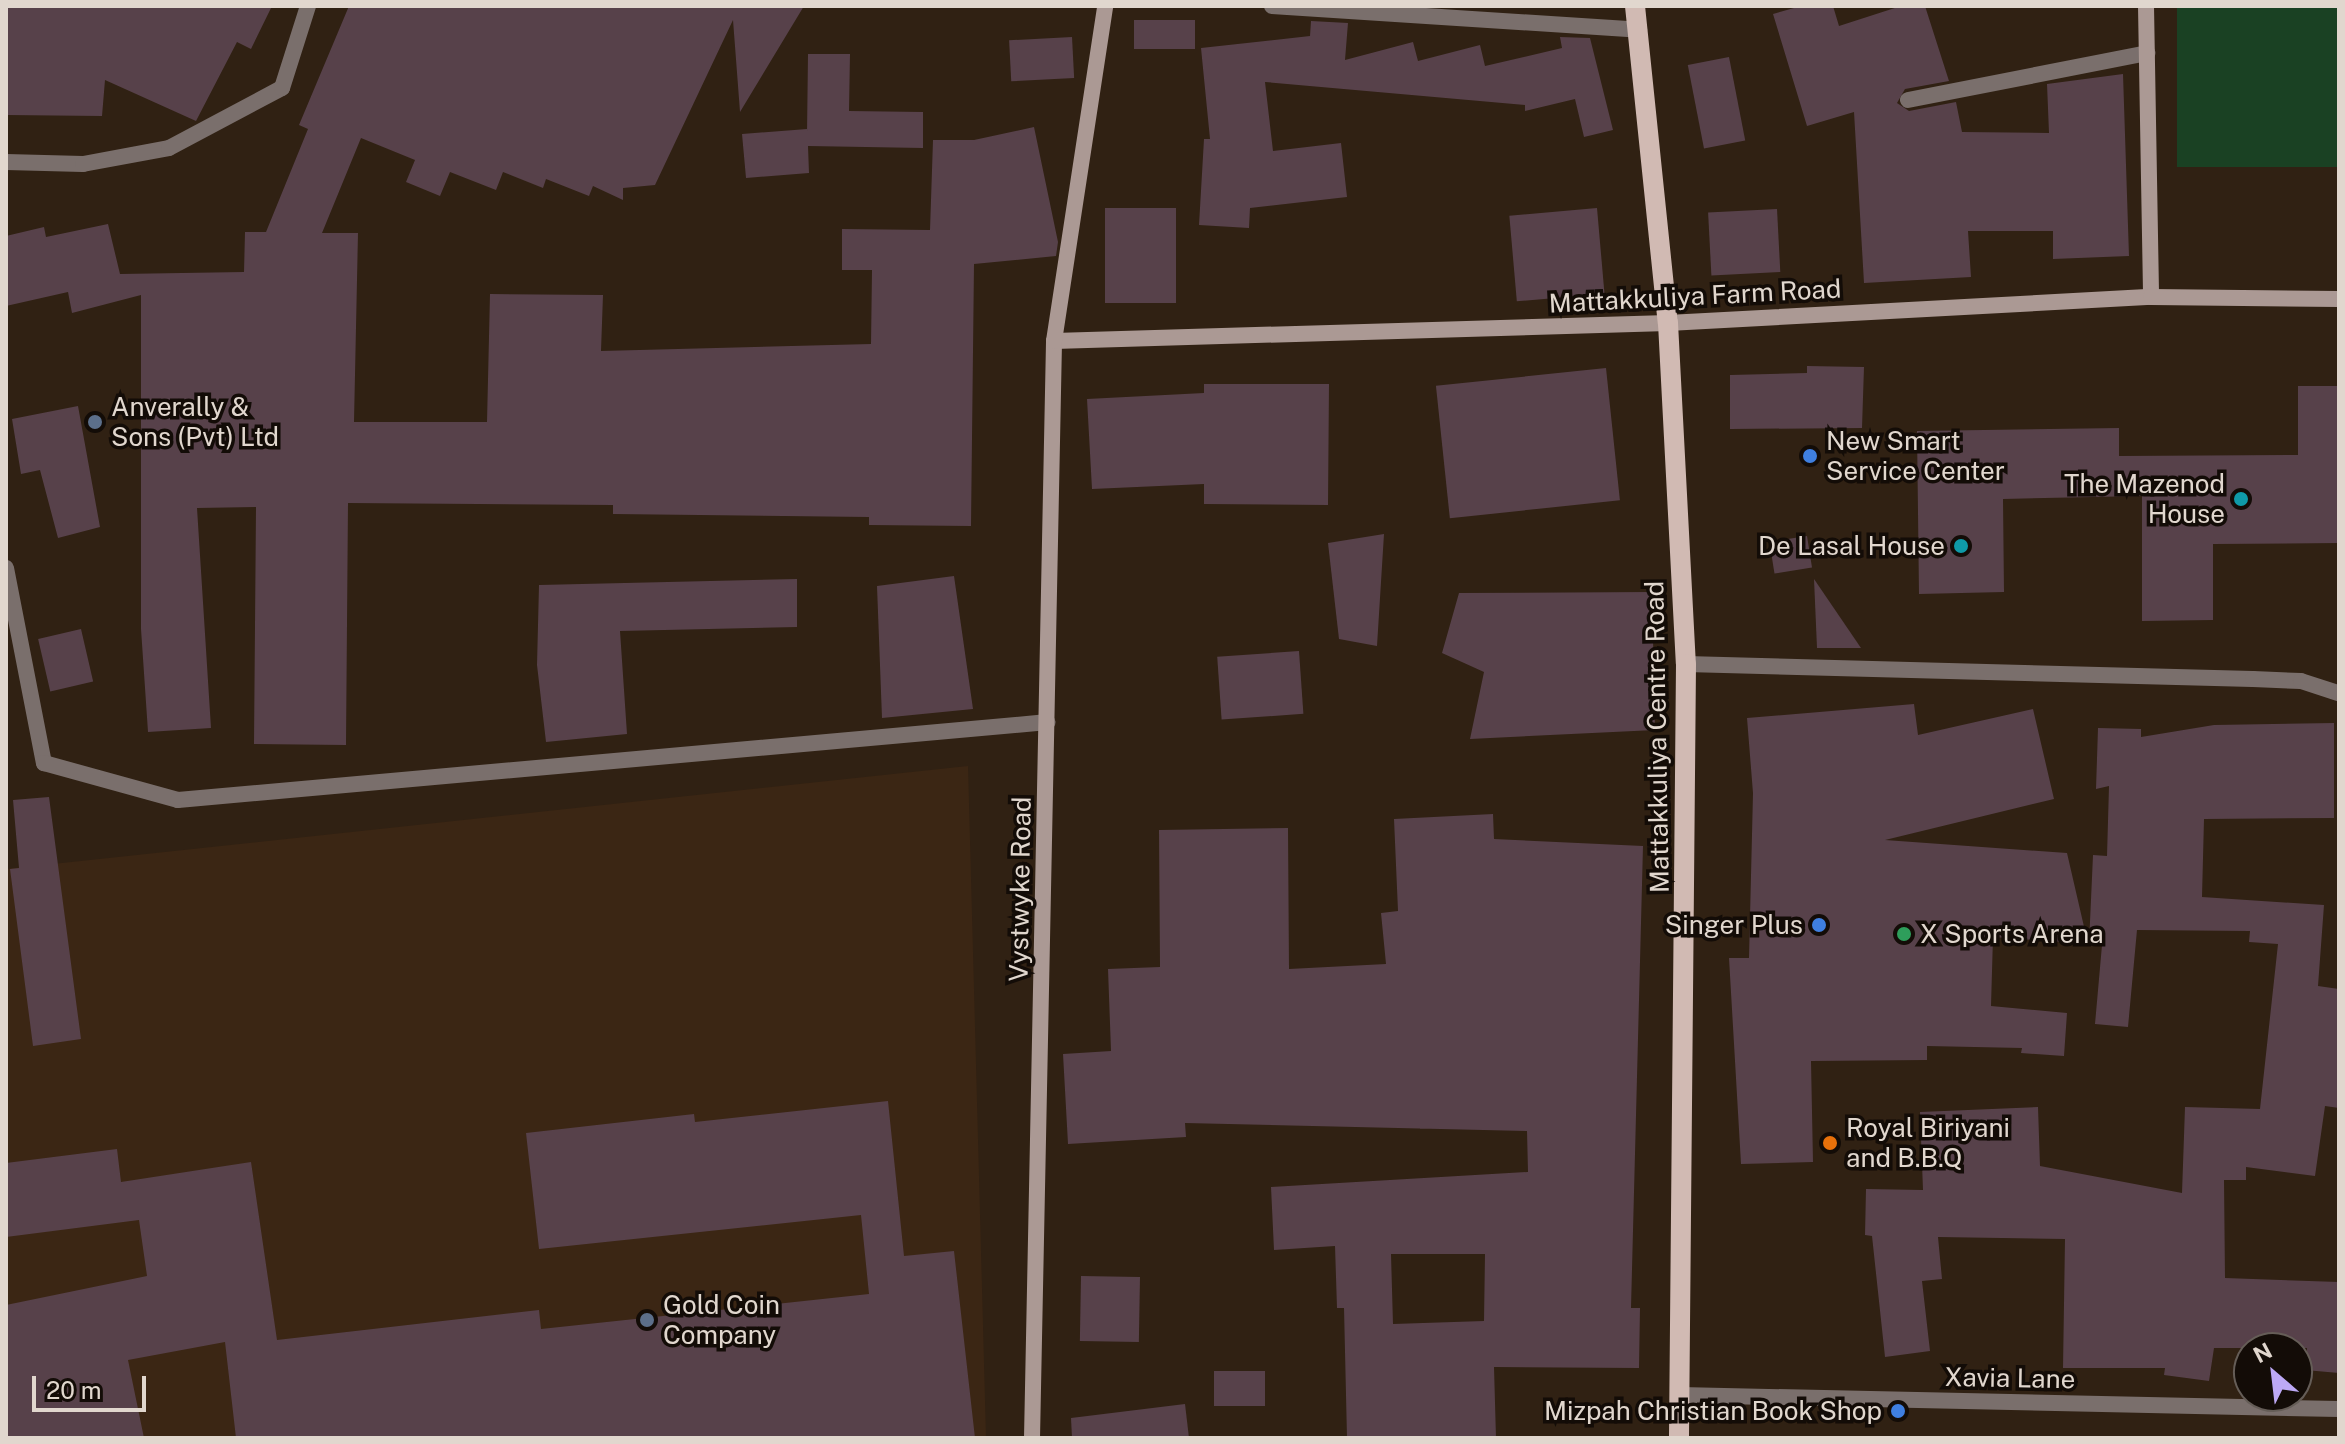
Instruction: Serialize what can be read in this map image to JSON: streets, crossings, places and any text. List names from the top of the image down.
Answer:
{
  "streets": {
    "main road": ["Mattakkuliya Centre Road"],
    "street": ["Mattakkuliya Farm Road", "Vystwyke Road", "Xavia Lane"]
  },
  "crossings": [
    ["Mattakkuliya Farm Road", "Mattakkuliya Centre Road"],
    ["Mattakkuliya Farm Road", "Vystwyke Road"],
    ["Mattakkuliya Centre Road", "Xavia Lane"]
  ],
  "places": [
    "Anverally & Sons (Pvt) Ltd",
    "New Smart Service Center",
    "The Mazenod House",
    "De Lasal House",
    "Singer Plus",
    "X Sports Arena",
    "Royal Biriyani and B.B.Q",
    "Gold Coin Company",
    "Mizpah Christian Book Shop"
  ],
  "scale_bar": "20 m",
  "north": "top left"
}
